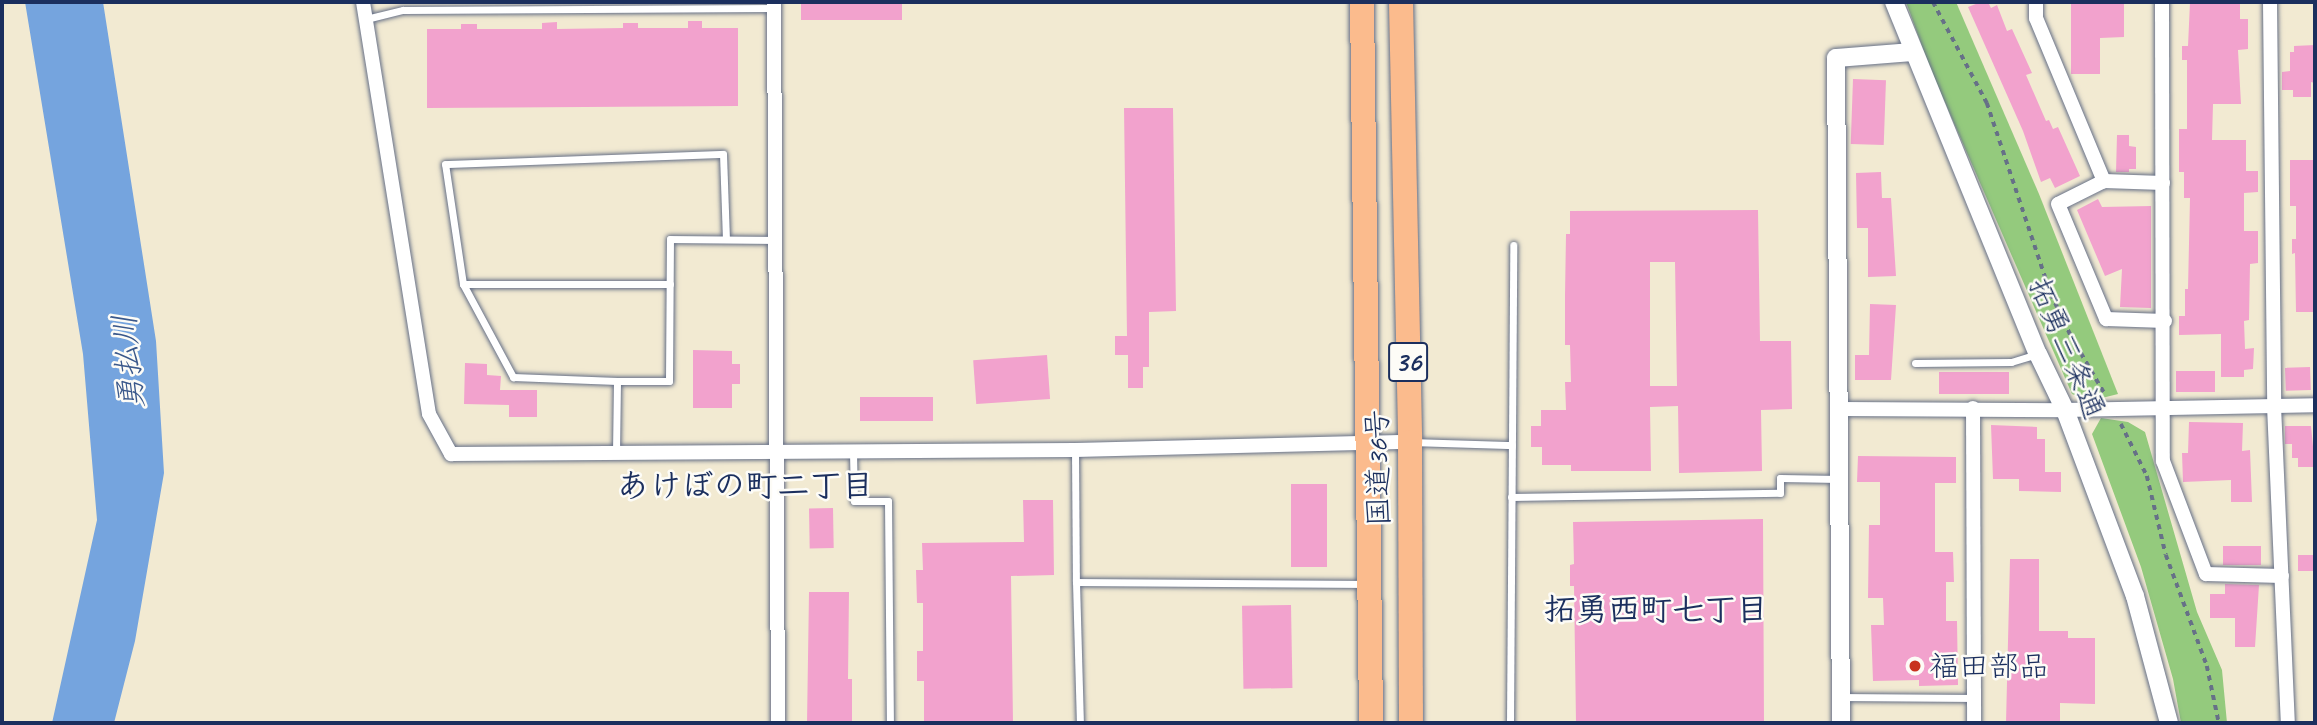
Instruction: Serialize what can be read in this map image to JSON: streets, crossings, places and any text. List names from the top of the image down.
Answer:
{
  "streets": {
    "highway": ["36", "国道36号"],
    "street": ["拓勇三条通"]
  },
  "districts": ["あけぼの町二丁目", "拓勇西町七丁目"],
  "water": ["勇払川"],
  "places": ["福田部品"]
}
